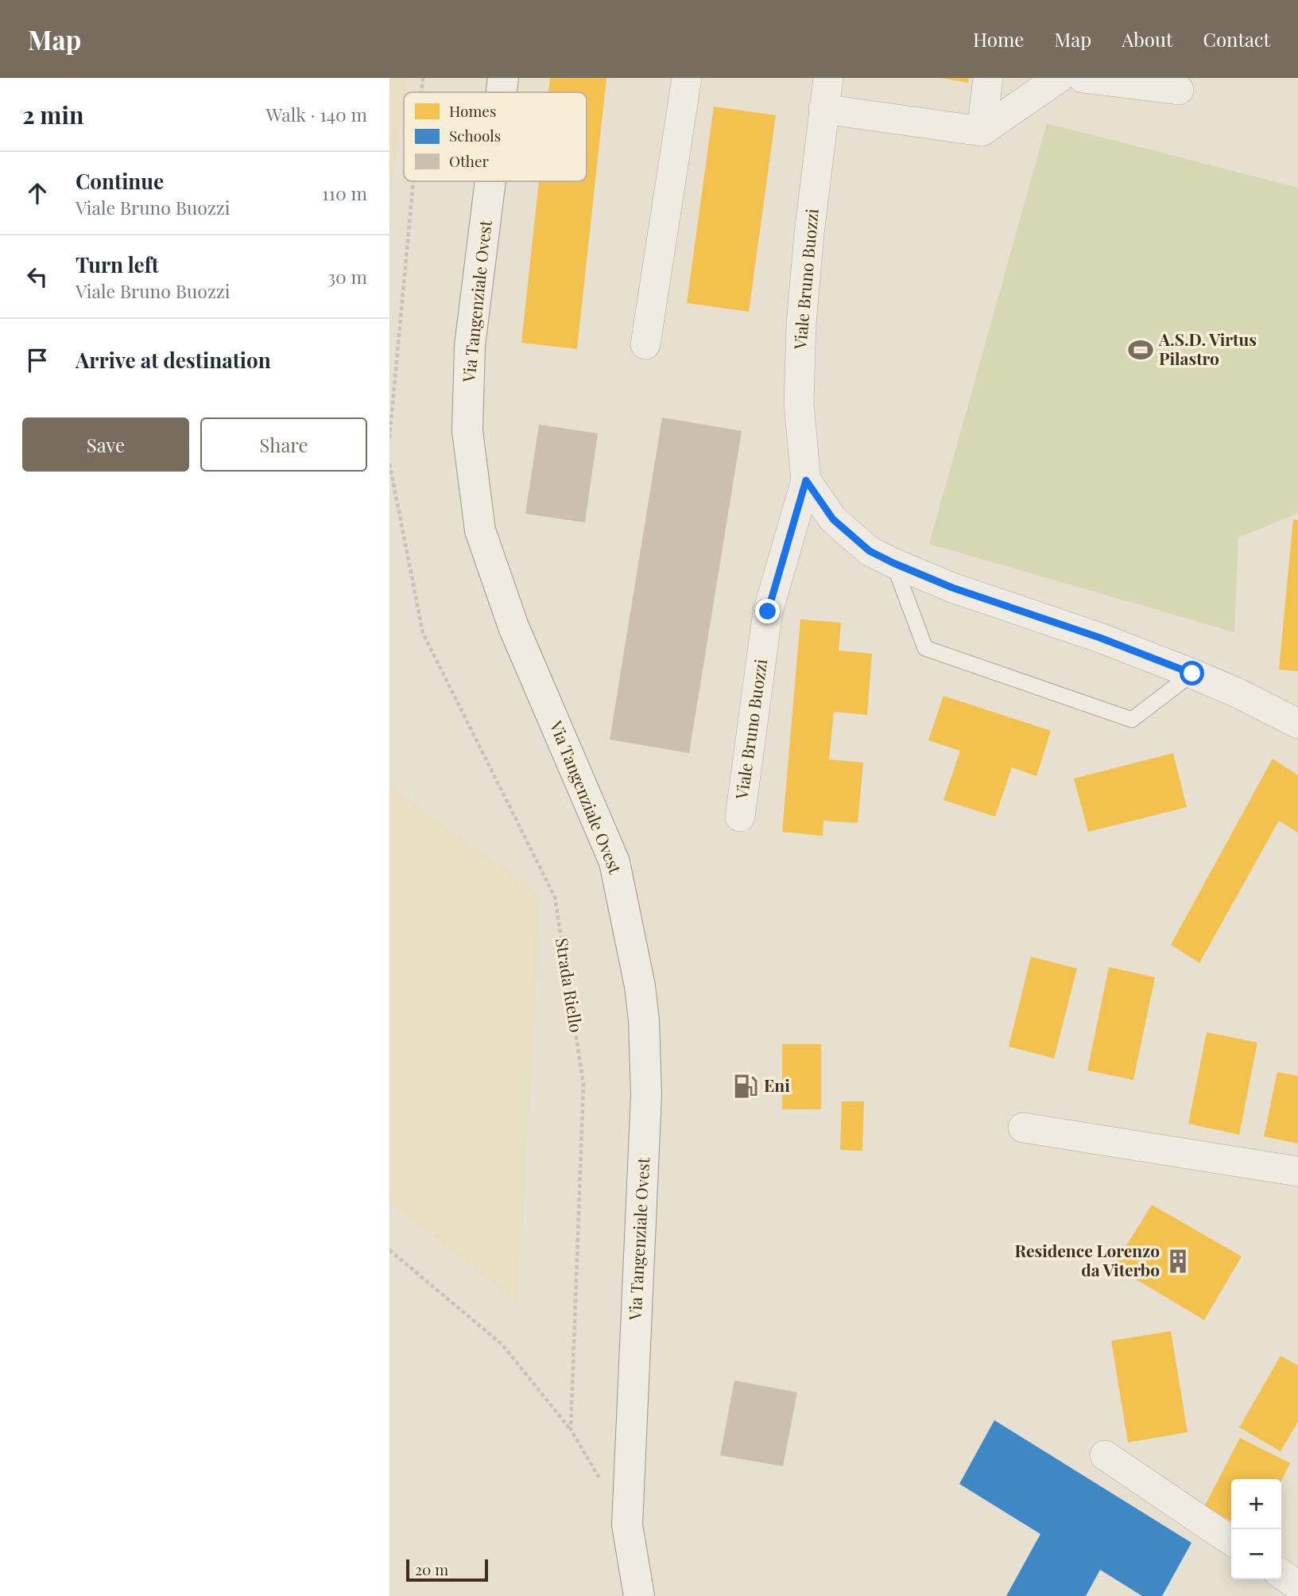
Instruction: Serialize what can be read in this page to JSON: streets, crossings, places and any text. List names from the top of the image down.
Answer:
{
  "streets": {
    "main road": ["Via Tangenziale Ovest"],
    "street": ["Viale Bruno Buozzi"],
    "path": ["Strada Riello"]
  },
  "places": {
    "sports": ["A.S.D. Virtus Pilastro"],
    "fuel station": ["Eni"],
    "building": ["Residence Lorenzo da Viterbo"]
  },
  "legend": ["Homes", "Schools", "Other"],
  "scale_bar": "20 m",
  "page": {
    "header": "Map",
    "nav": [
      "Home",
      "Map",
      "About",
      "Contact"
    ],
    "heading": ["2 min", "Walk · 140 m"],
    "list": [
      ["Continue", "Viale Bruno Buozzi", "110 m"],
      ["Turn left", "Viale Bruno Buozzi", "30 m"],
      "Arrive at destination"
    ],
    "buttons": ["Save", "Share"],
    "map_buttons": ["+", "−"],
    "scale": "20 m"
  }
}
